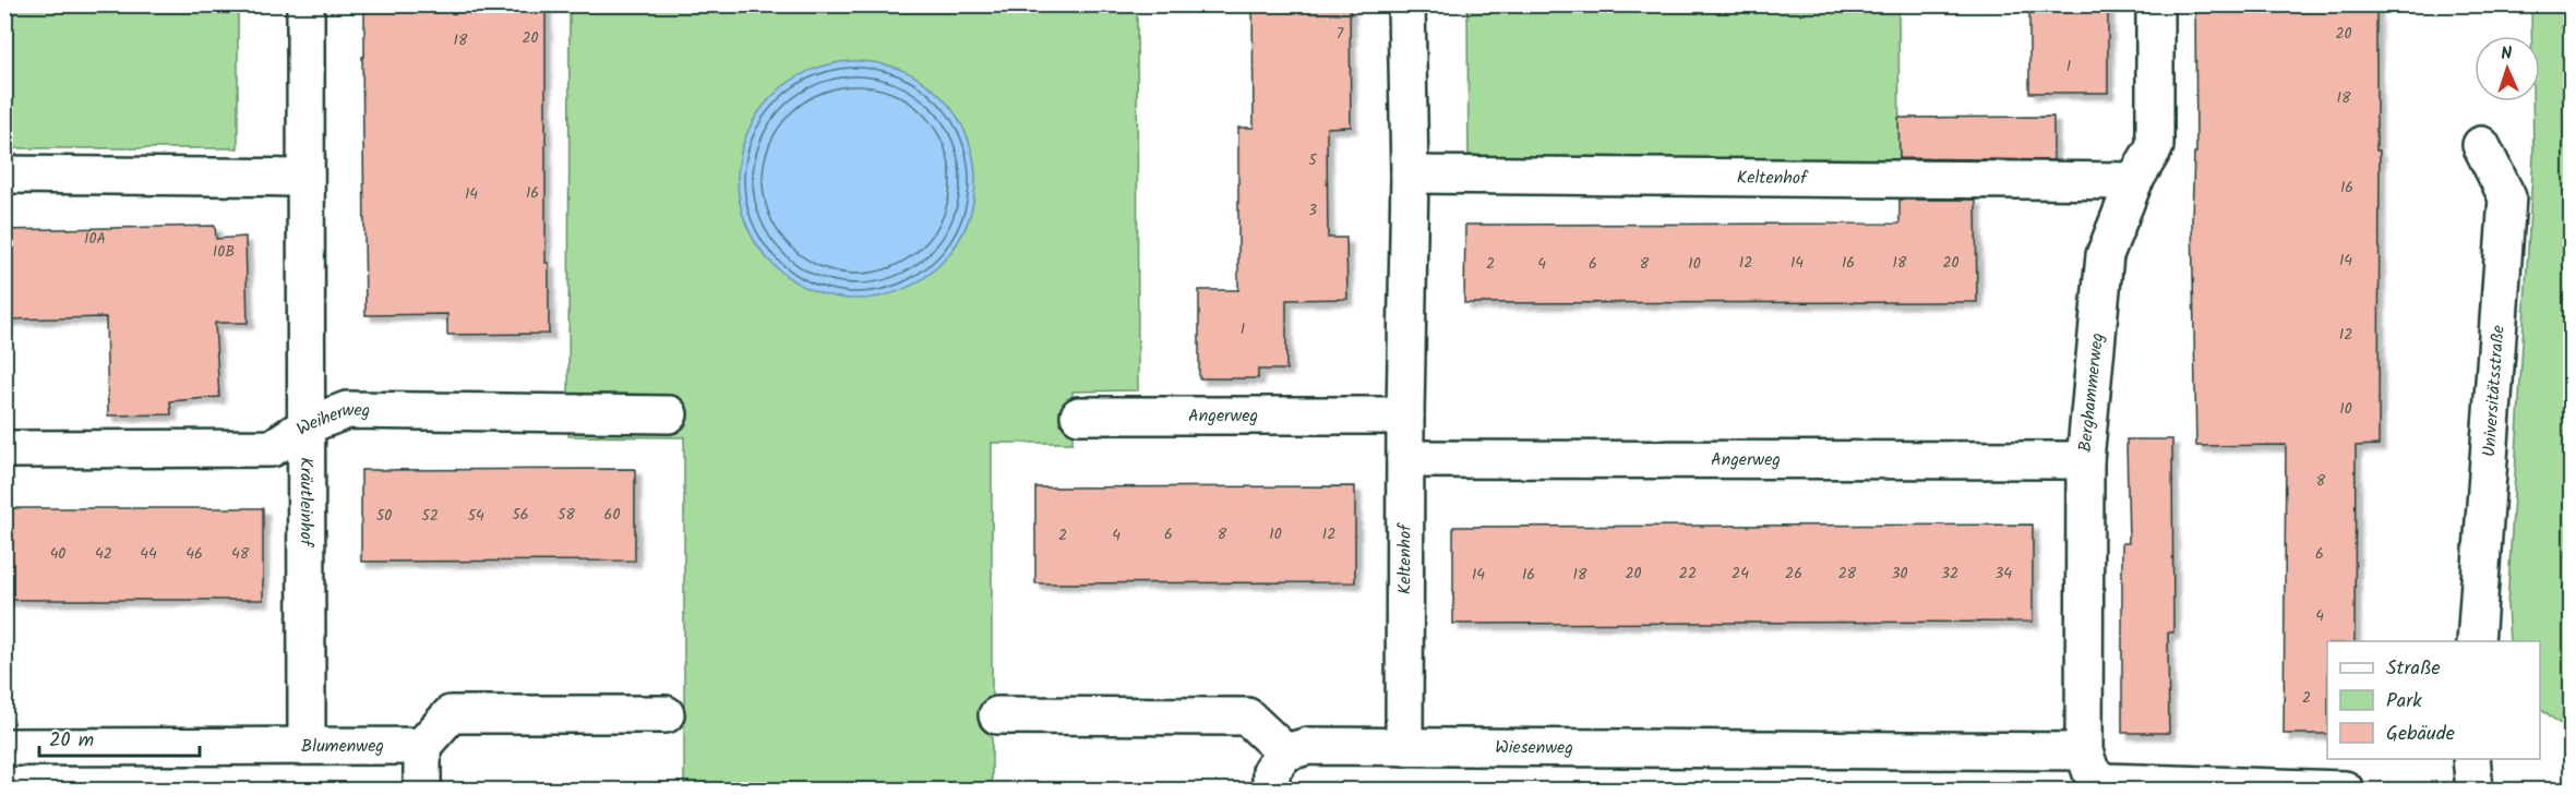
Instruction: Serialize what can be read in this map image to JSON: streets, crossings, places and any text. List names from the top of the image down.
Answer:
{
  "streets": {
    "street": [
      "Keltenhof",
      "Universitätsstraße",
      "Berghammerweg",
      "Angerweg",
      "Weiherweg",
      "Kräutleinhof",
      "Blumenweg",
      "Wiesenweg"
    ]
  },
  "crossings": [
    ["Keltenhof", "Berghammerweg"],
    ["Keltenhof", "Angerweg"],
    ["Keltenhof", "Wiesenweg"],
    ["Berghammerweg", "Angerweg"],
    ["Berghammerweg", "Wiesenweg"],
    ["Weiherweg", "Kräutleinhof"],
    ["Kräutleinhof", "Blumenweg"]
  ],
  "house_numbers": [
    "7",
    "20",
    "20",
    "18",
    "1",
    "18",
    "5",
    "16",
    "16",
    "14",
    "3",
    "10A",
    "10B",
    "14",
    "12",
    "14",
    "16",
    "18",
    "20",
    "2",
    "4",
    "6",
    "8",
    "10",
    "1",
    "12",
    "10",
    "8",
    "56",
    "58",
    "60",
    "50",
    "52",
    "54",
    "6",
    "8",
    "10",
    "12",
    "2",
    "4",
    "40",
    "42",
    "44",
    "46",
    "48",
    "6",
    "20",
    "22",
    "24",
    "26",
    "28",
    "30",
    "32",
    "34",
    "14",
    "16",
    "18",
    "4",
    "2"
  ],
  "legend": ["Straße", "Park", "Gebäude"],
  "scale_bar": "20 m",
  "north": "top"
}
